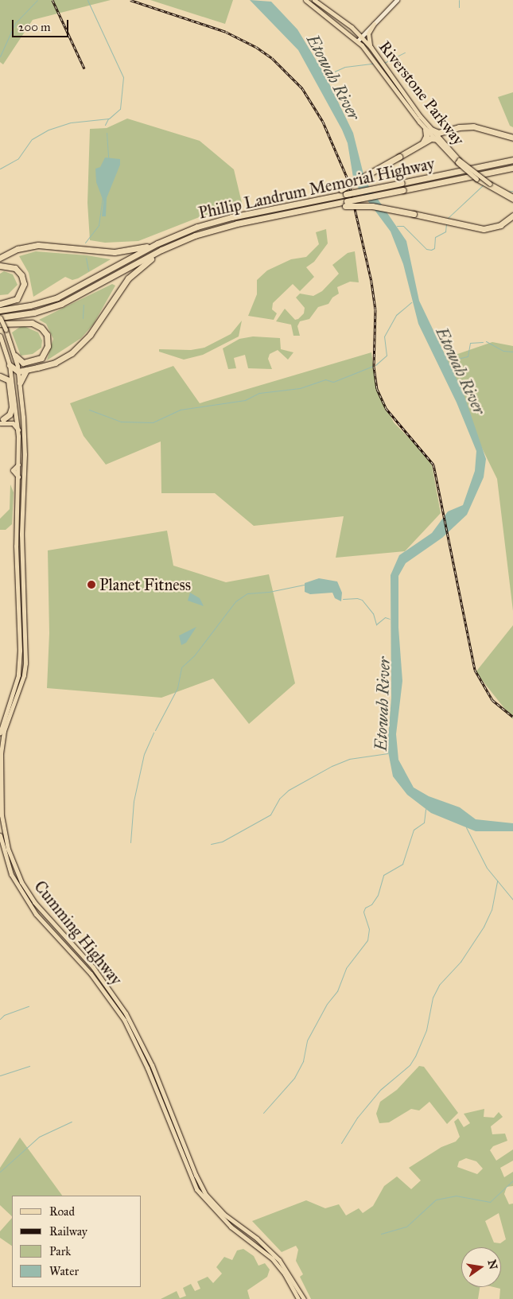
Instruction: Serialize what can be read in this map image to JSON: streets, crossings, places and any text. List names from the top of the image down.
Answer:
{
  "streets": {
    "highway": ["Phillip Landrum Memorial Highway"],
    "main road": ["Riverstone Parkway", "Cumming Highway"]
  },
  "crossings": [
    ["Phillip Landrum Memorial Highway", "Cumming Highway"]
  ],
  "water": ["Etowah River"],
  "places": ["Planet Fitness"],
  "legend": [
    "Road",
    "Railway",
    "Park",
    "Water"
  ],
  "scale_bar": "200 m",
  "north": "right"
}
